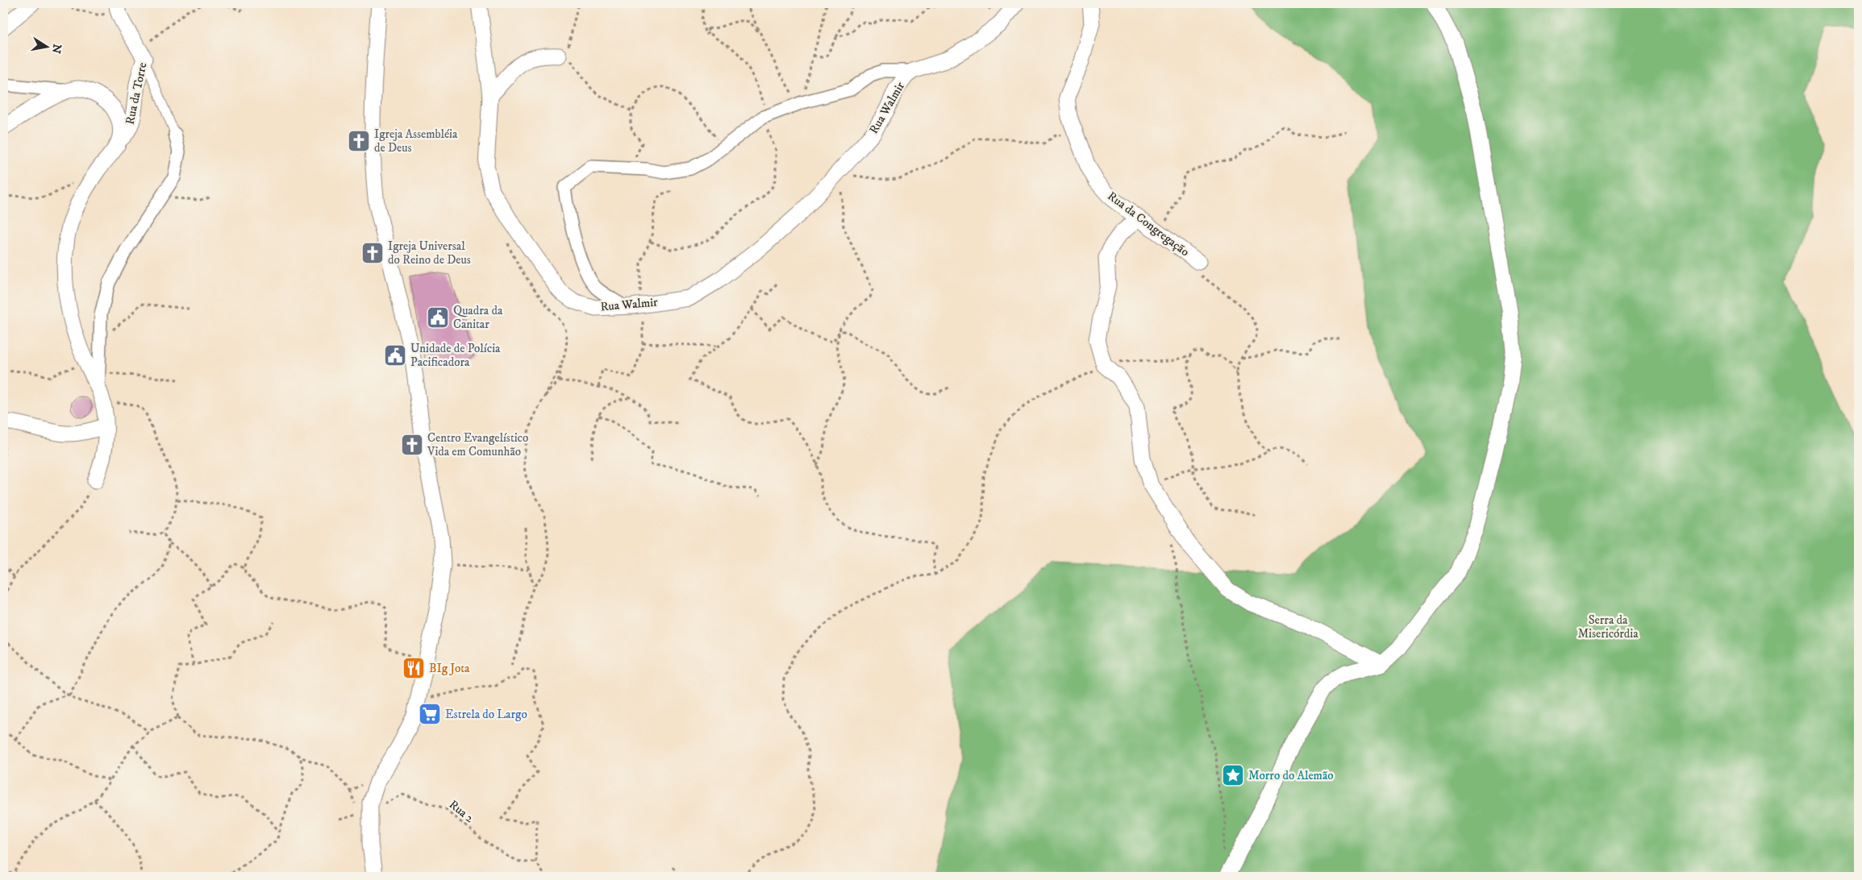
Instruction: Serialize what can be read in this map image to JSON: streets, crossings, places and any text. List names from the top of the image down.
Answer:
{
  "streets": {
    "street": ["Rua da Torre", "Rua Walmir", "Rua da Congregação"],
    "path": ["Rua 2"]
  },
  "parks": ["Serra da Misericórdia"],
  "places": {
    "church": ["Igreja Assembléia de Deus", "Igreja Universal do Reino de Deus", "Centro Evangelístico Vida em Comunhão"],
    "public building": ["Quadra da Canitar", "Unidade de Polícia Pacificadora"],
    "restaurant": ["BIg Jota"],
    "supermarket": ["Estrela do Largo"],
    "place": ["Morro do Alemão"]
  },
  "north": "right"
}
